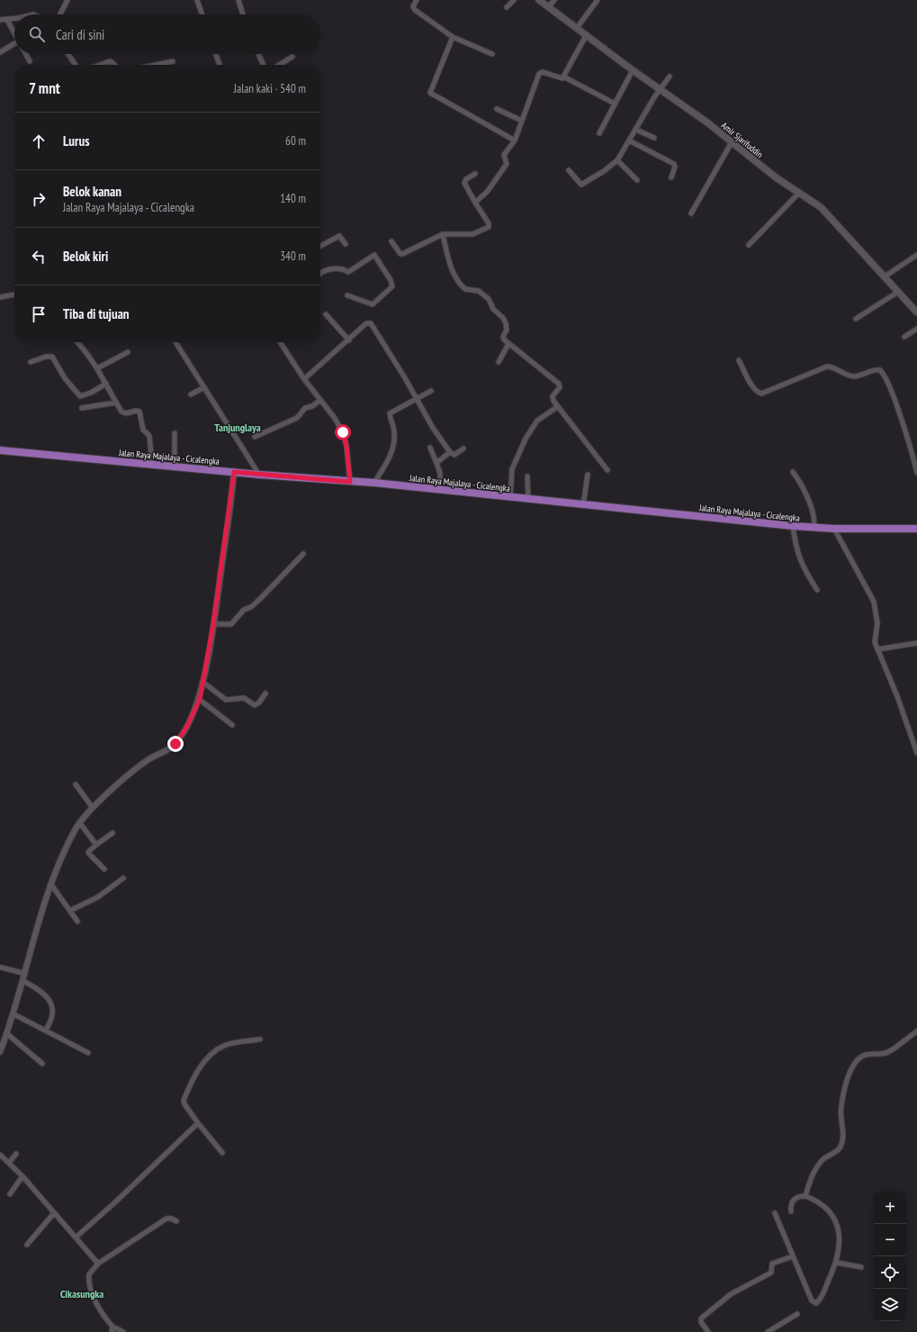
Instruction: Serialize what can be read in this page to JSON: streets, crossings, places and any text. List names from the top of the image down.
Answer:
{
  "streets": {
    "main road": ["Amir Sjarifuddin", "Jalan Raya Majalaya - Cicalengka"]
  },
  "districts": ["Tanjunglaya", "Cikasungka"],
  "page": {
    "search": "Cari di sini",
    "heading": ["7 mnt", "Jalan kaki · 540 m"],
    "list": [
      ["Lurus", "60 m"],
      ["Belok kanan", "Jalan Raya Majalaya - Cicalengka", "140 m"],
      ["Belok kiri", "340 m"],
      "Tiba di tujuan"
    ],
    "map_buttons": ["+", "−"]
  }
}
